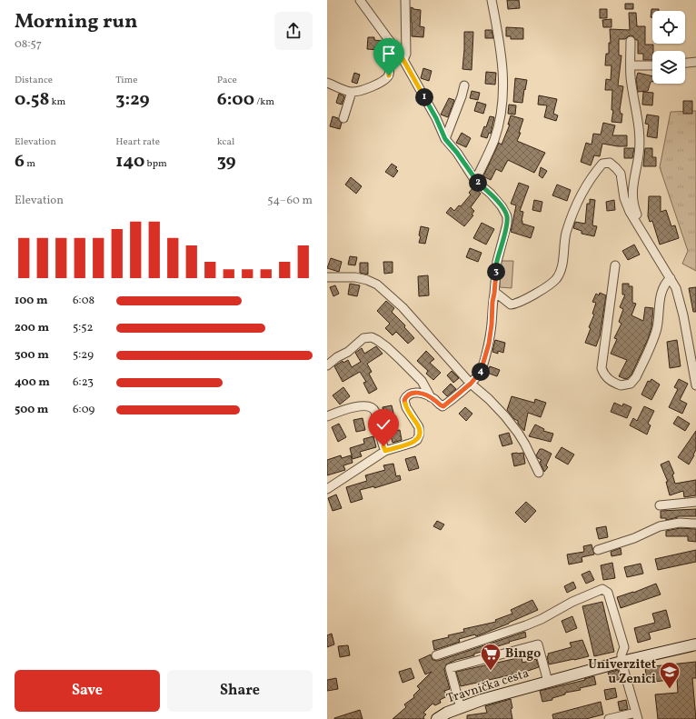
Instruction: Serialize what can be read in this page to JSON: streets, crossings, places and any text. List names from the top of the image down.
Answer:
{
  "streets": {
    "main road": ["Travnička cesta"]
  },
  "places": {
    "supermarket": ["Bingo"],
    "school or university": ["Univerzitet u Zenici"]
  },
  "page": {
    "heading": ["Morning run", "08:57"],
    "stats": [
      ["Distance", "0.58 km"],
      ["Time", "3:29"],
      ["Pace", "6:00 /km"],
      ["Elevation", "6 m"],
      ["Heart rate", "140 bpm"],
      ["kcal", "39"]
    ],
    "pins": [
      "1",
      "2",
      "3",
      "4"
    ],
    "chart": ["Elevation", "54–60 m"],
    "list": [
      {
        "name": "100 m",
        "note": "6:08"
      },
      {
        "name": "200 m",
        "note": "5:52"
      },
      {
        "name": "300 m",
        "note": "5:29"
      },
      {
        "name": "400 m",
        "note": "6:23"
      },
      {
        "name": "500 m",
        "note": "6:09"
      }
    ],
    "buttons": ["Save", "Share"]
  }
}
